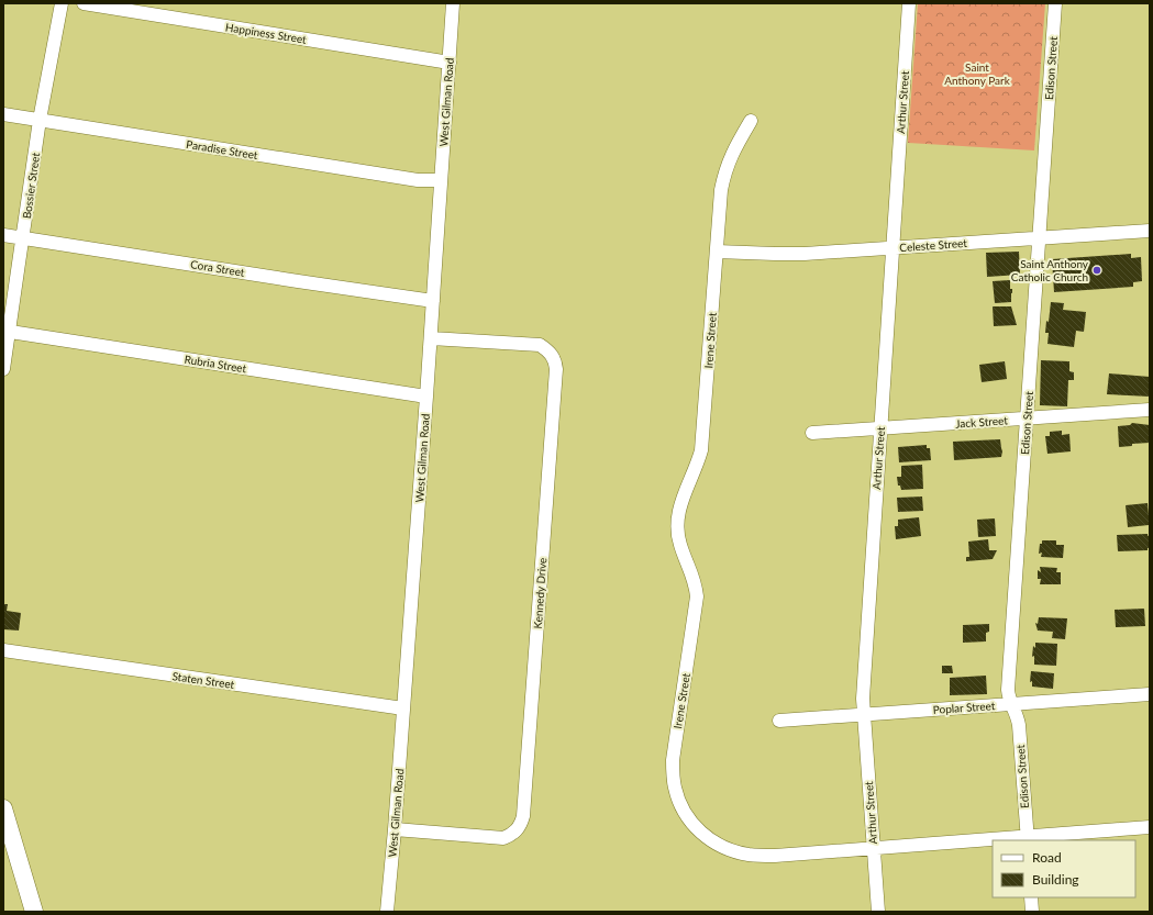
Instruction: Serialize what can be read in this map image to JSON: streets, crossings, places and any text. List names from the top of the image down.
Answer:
{
  "streets": {
    "street": [
      "Happiness Street",
      "Edison Street",
      "West Gilman Road",
      "Arthur Street",
      "Paradise Street",
      "Bossier Street",
      "Celeste Street",
      "Cora Street",
      "Irene Street",
      "Rubria Street",
      "Jack Street",
      "Kennedy Drive",
      "Staten Street",
      "Poplar Street"
    ]
  },
  "crossings": [
    ["Happiness Street", "West Gilman Road"],
    ["Edison Street", "Celeste Street"],
    ["Edison Street", "Irene Street"],
    ["Edison Street", "Jack Street"],
    ["Edison Street", "Poplar Street"],
    ["West Gilman Road", "Paradise Street"],
    ["West Gilman Road", "Cora Street"],
    ["West Gilman Road", "Rubria Street"],
    ["West Gilman Road", "Kennedy Drive"],
    ["West Gilman Road", "Staten Street"],
    ["Arthur Street", "Celeste Street"],
    ["Arthur Street", "Irene Street"],
    ["Arthur Street", "Jack Street"],
    ["Arthur Street", "Poplar Street"],
    ["Paradise Street", "Bossier Street"],
    ["Bossier Street", "Cora Street"],
    ["Bossier Street", "Rubria Street"],
    ["Celeste Street", "Irene Street"]
  ],
  "parks": ["Saint Anthony Park"],
  "places": ["Saint Anthony Catholic Church"],
  "legend": ["Road", "Building"]
}
